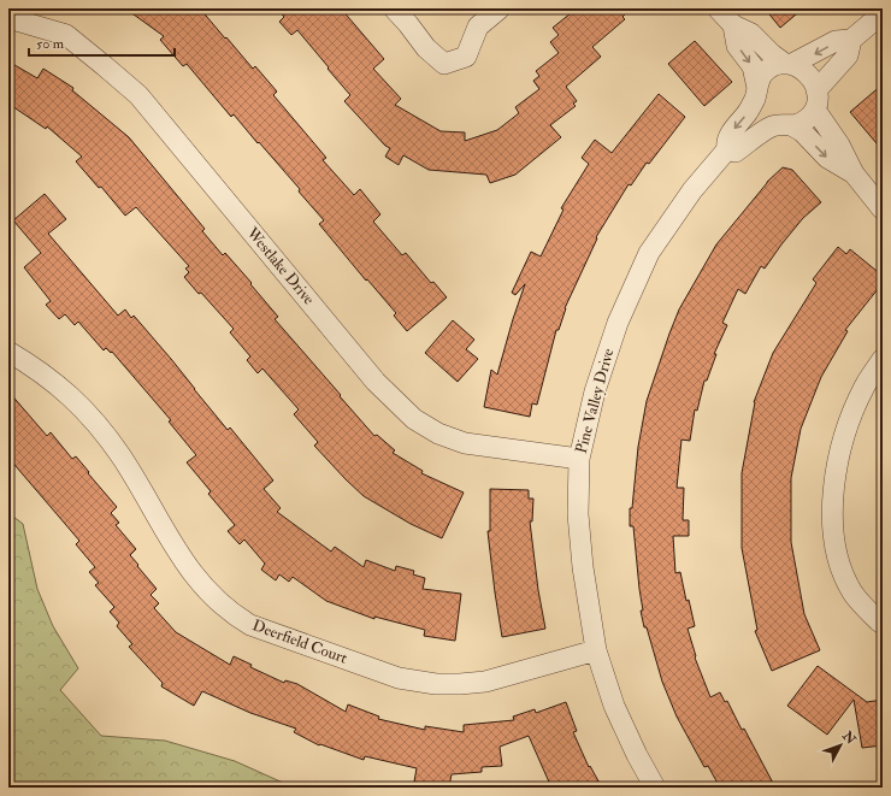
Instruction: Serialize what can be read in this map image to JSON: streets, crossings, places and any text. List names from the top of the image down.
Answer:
{
  "streets": {
    "street": ["Westlake Drive", "Pine Valley Drive", "Deerfield Court"]
  },
  "crossings": [
    ["Westlake Drive", "Pine Valley Drive"],
    ["Pine Valley Drive", "Deerfield Court"]
  ],
  "scale_bar": "50 m",
  "north": "top right"
}
